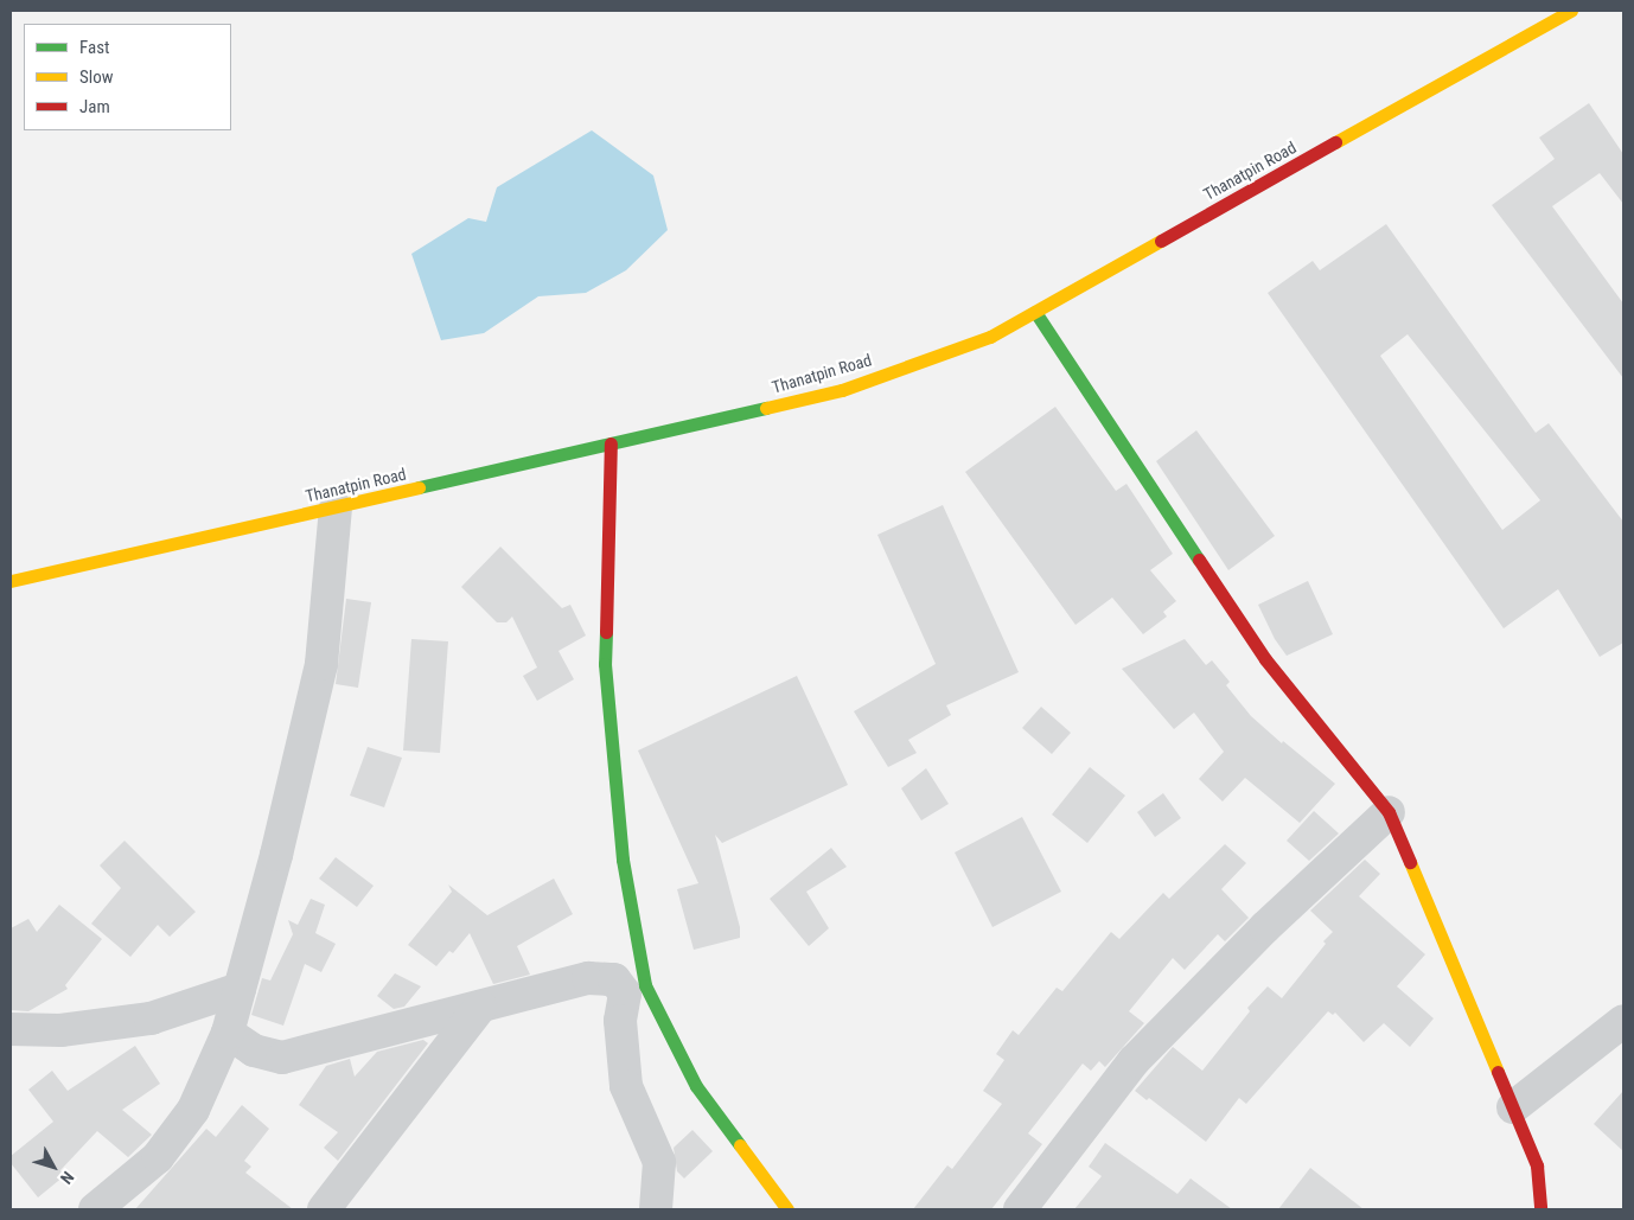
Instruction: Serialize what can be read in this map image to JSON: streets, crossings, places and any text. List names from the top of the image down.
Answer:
{
  "streets": {
    "street": ["Thanatpin Road"]
  },
  "legend": ["Fast", "Slow", "Jam"],
  "north": "bottom right"
}
